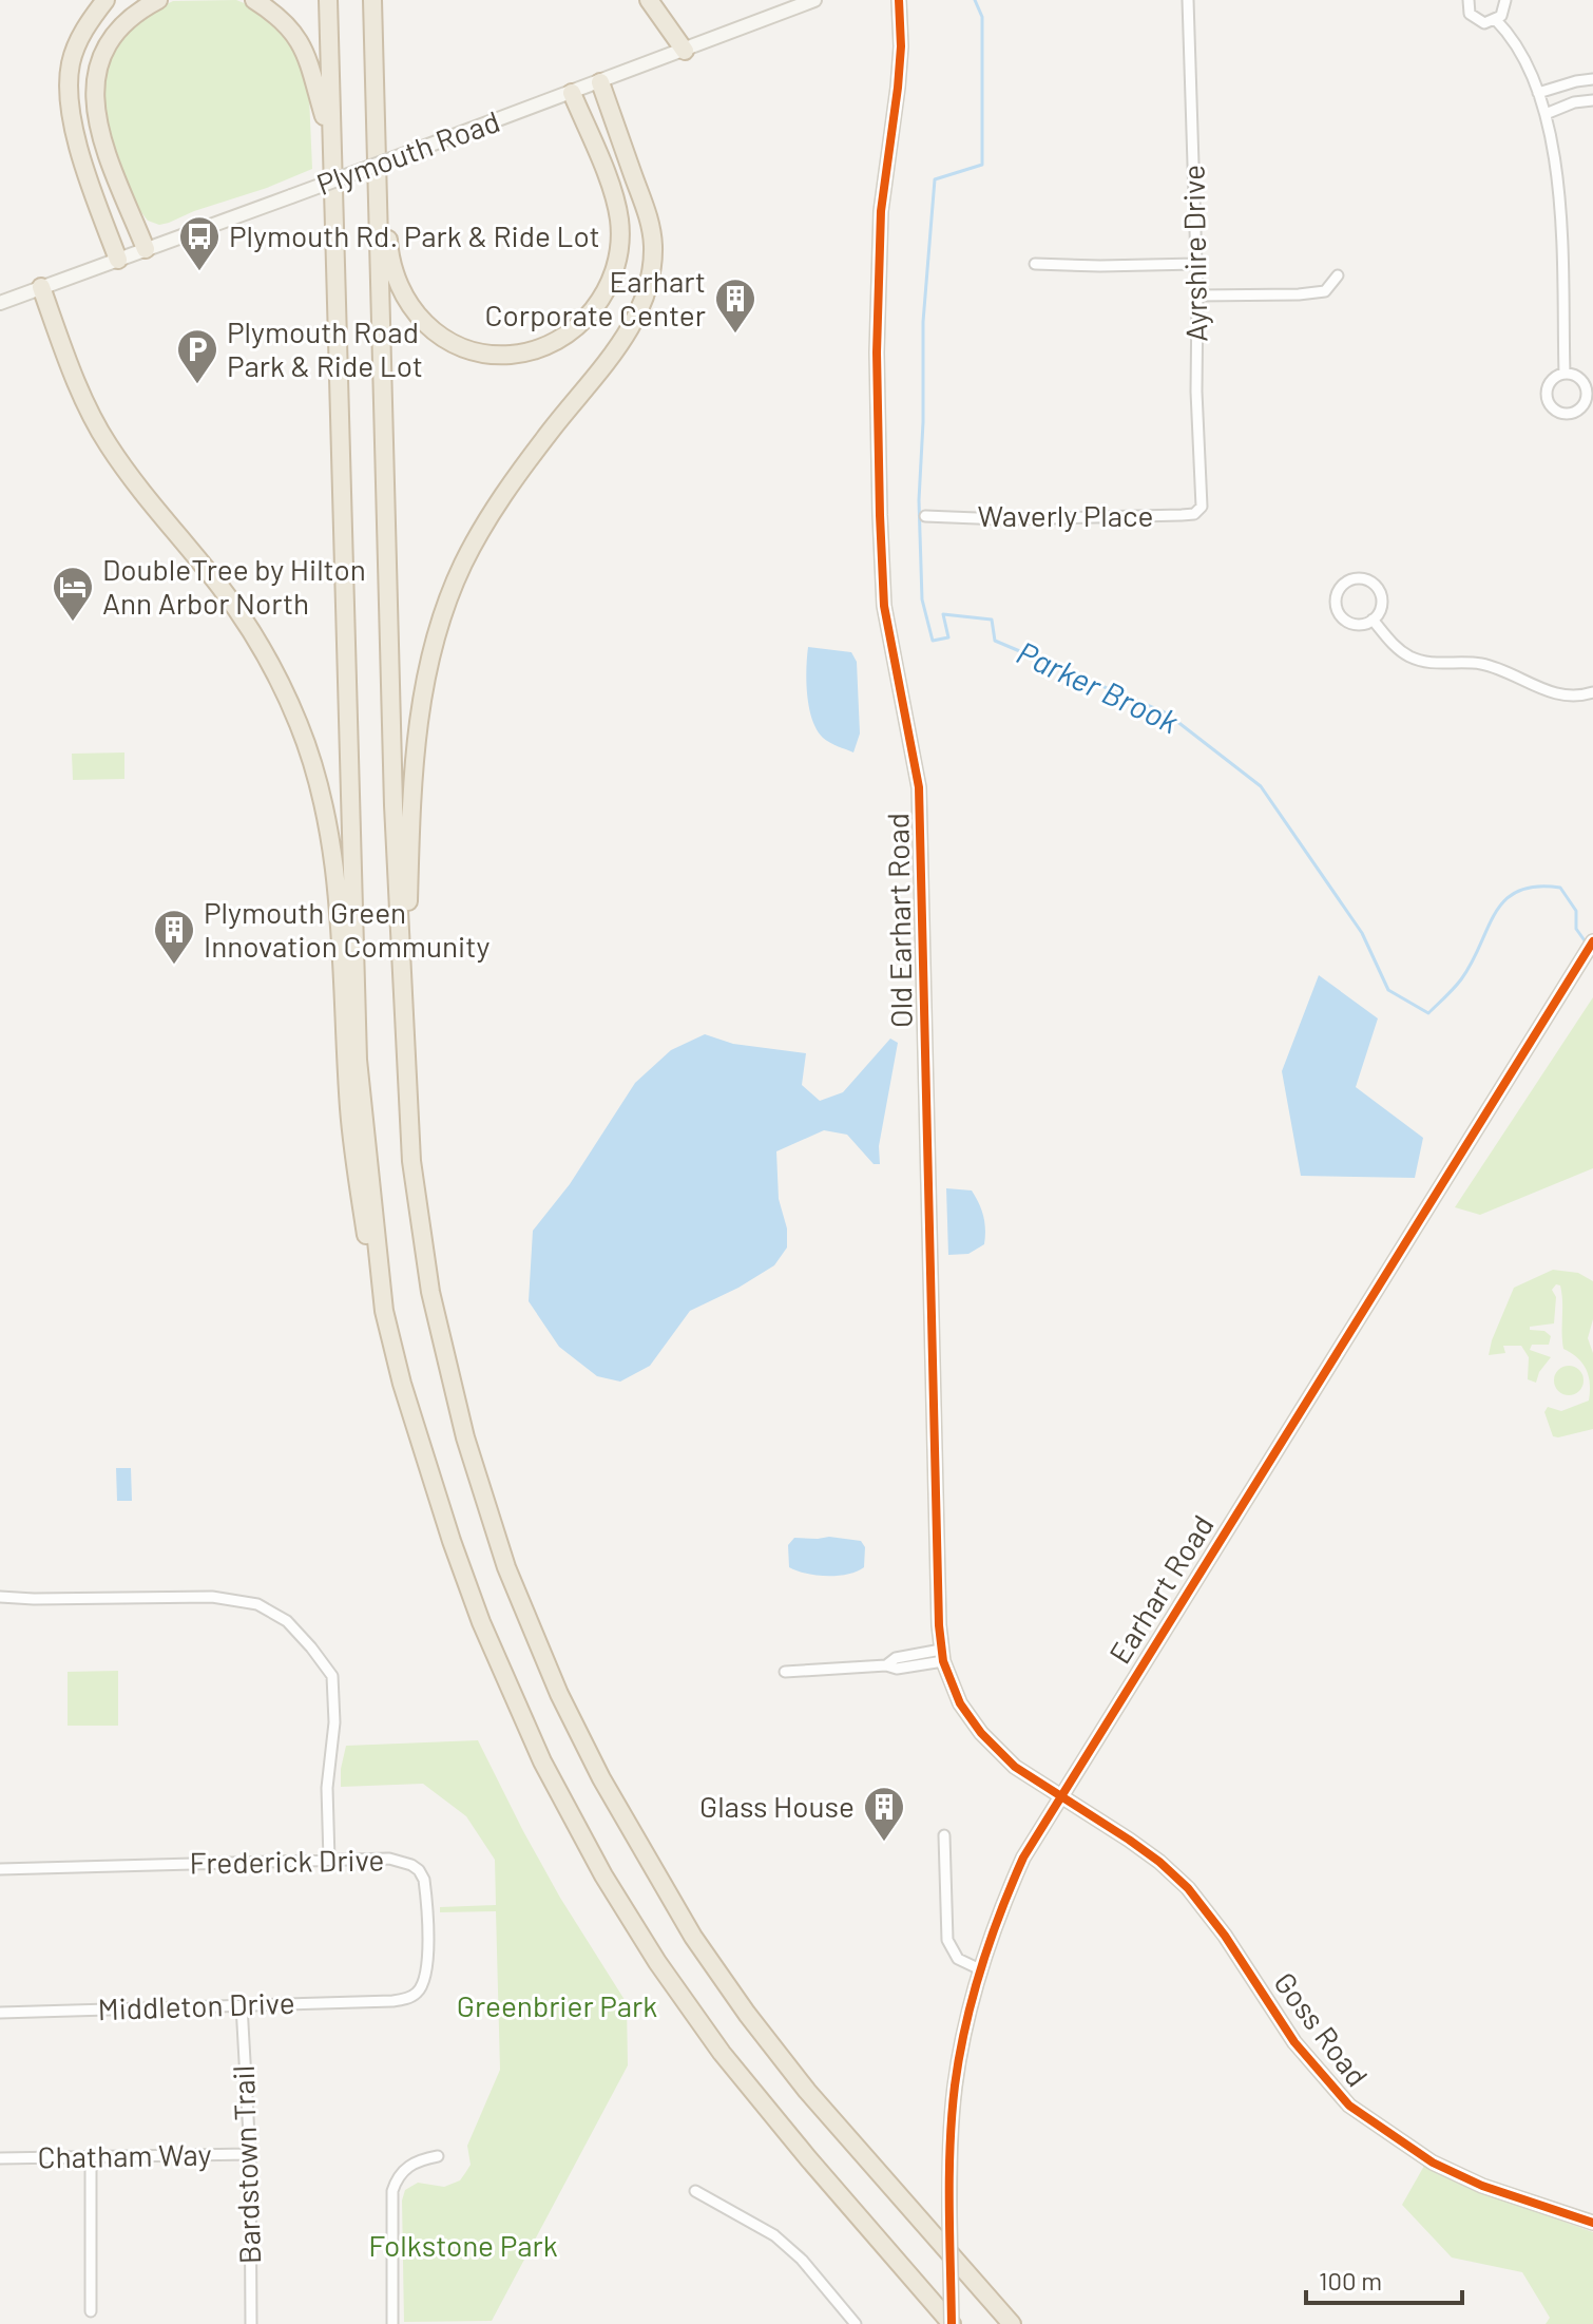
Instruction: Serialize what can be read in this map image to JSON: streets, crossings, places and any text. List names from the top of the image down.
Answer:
{
  "streets": {
    "street": [
      "Plymouth Road",
      "Ayrshire Drive",
      "Waverly Place",
      "Old Earhart Road",
      "Earhart Road",
      "Frederick Drive",
      "Middleton Drive",
      "Goss Road",
      "Chatham Way",
      "Bardstown Trail"
    ]
  },
  "crossings": [
    ["Ayrshire Drive", "Waverly Place"],
    ["Old Earhart Road", "Earhart Road"],
    ["Old Earhart Road", "Goss Road"],
    ["Earhart Road", "Goss Road"],
    ["Frederick Drive", "Middleton Drive"],
    ["Middleton Drive", "Bardstown Trail"],
    ["Chatham Way", "Bardstown Trail"]
  ],
  "water": ["Parker Brook"],
  "parks": ["Greenbrier Park", "Folkstone Park"],
  "places": {
    "bus stop": ["Plymouth Rd. Park & Ride Lot"],
    "building": ["Earhart Corporate Center", "Plymouth Green Innovation Community", "Glass House"],
    "parking": ["Plymouth Road Park & Ride Lot"],
    "hotel": ["DoubleTree by Hilton Ann Arbor North"]
  },
  "scale_bar": "100 m"
}
